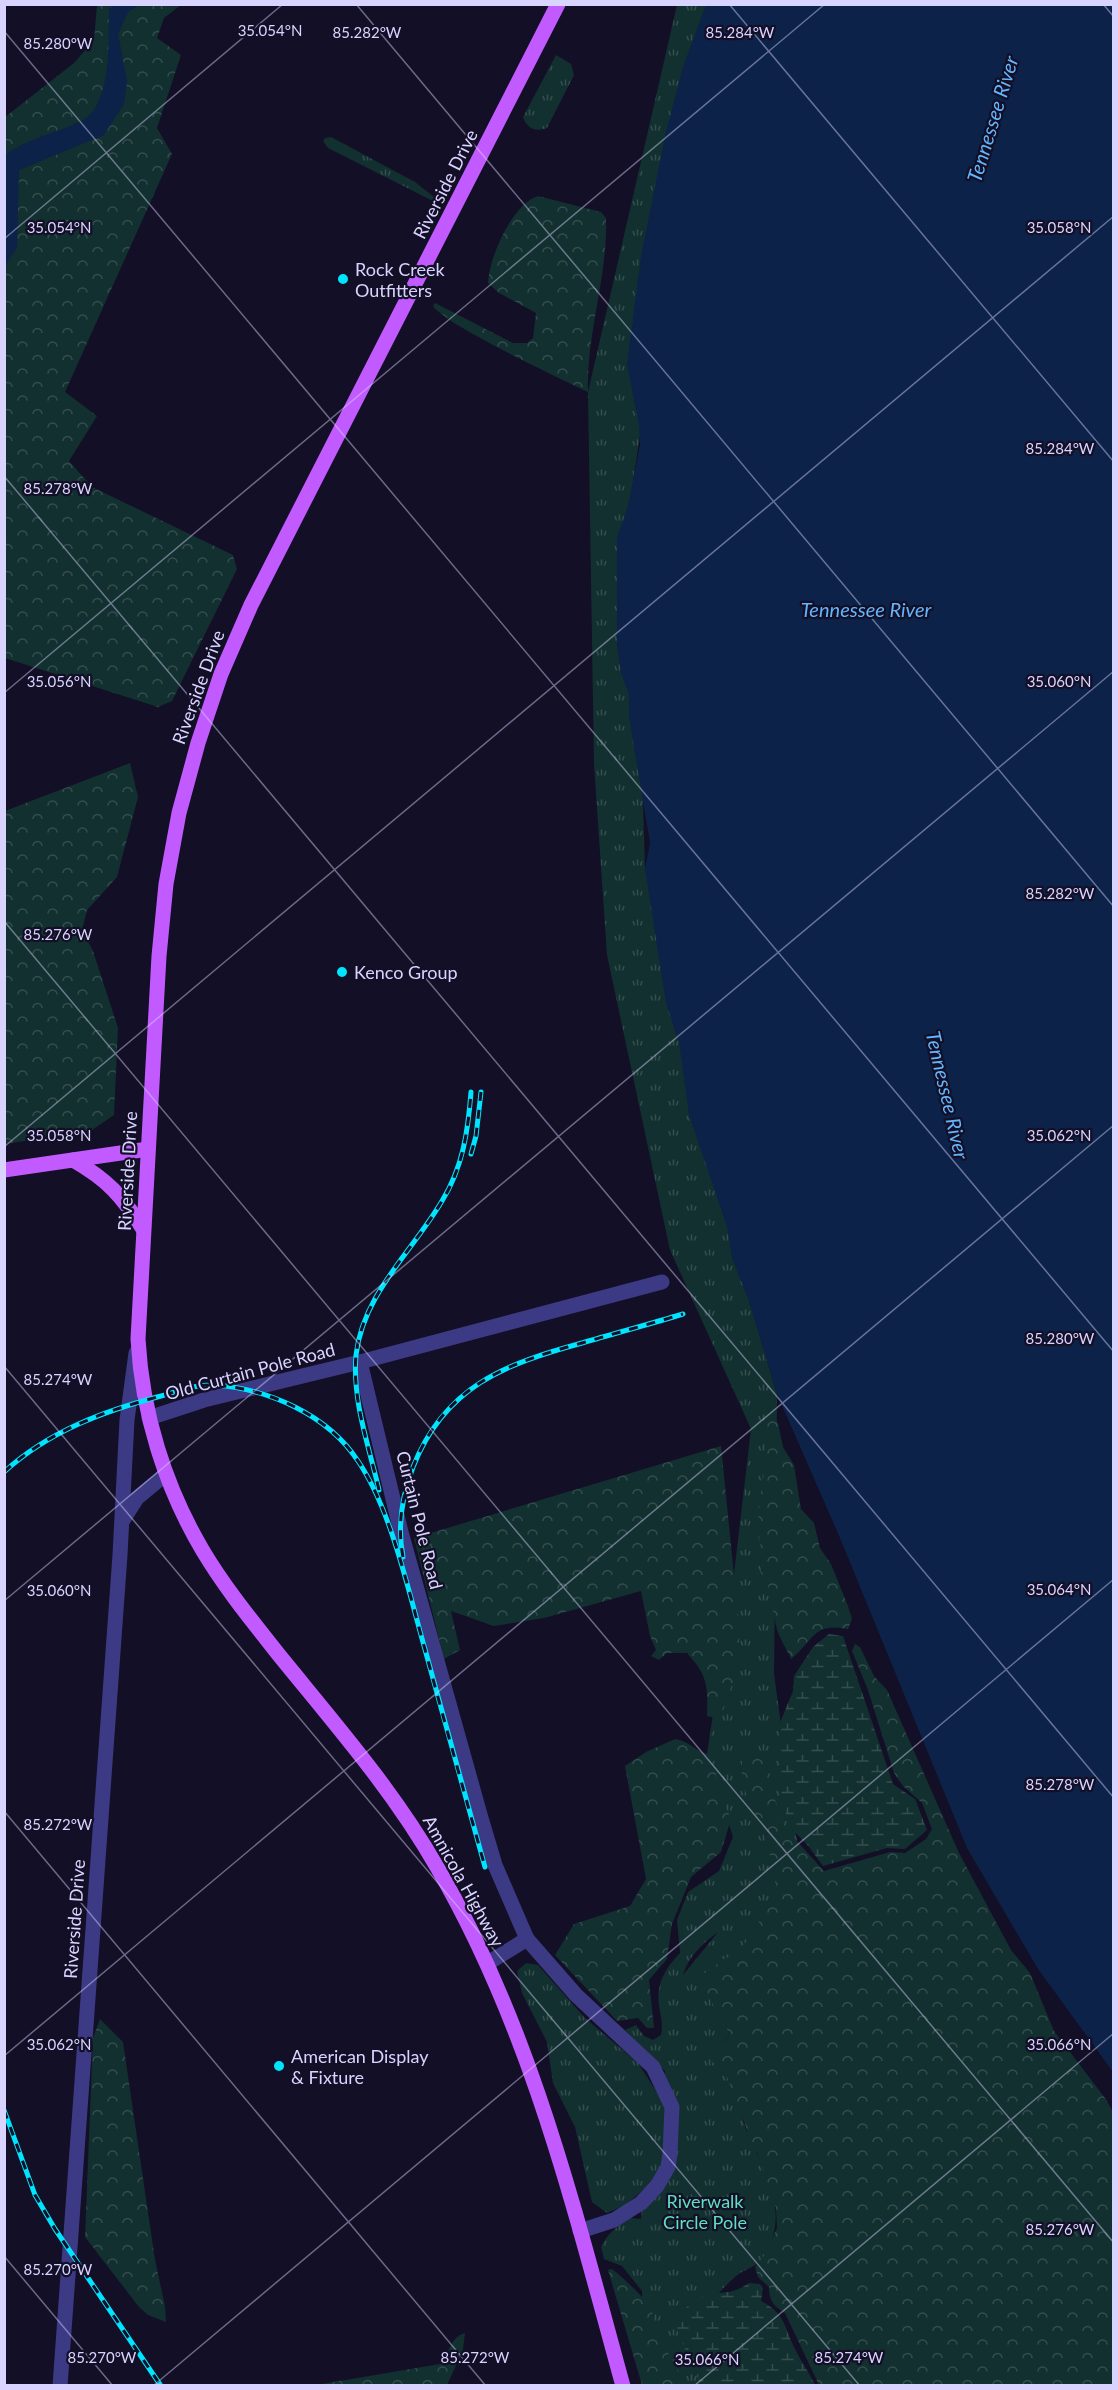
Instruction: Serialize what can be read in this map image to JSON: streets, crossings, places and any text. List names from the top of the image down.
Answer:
{
  "streets": {
    "main road": ["Riverside Drive", "Amnicola Highway"],
    "street": ["Old Curtain Pole Road", "Curtain Pole Road"]
  },
  "crossings": [
    ["Riverside Drive", "Old Curtain Pole Road"],
    ["Riverside Drive", "Amnicola Highway"],
    ["Old Curtain Pole Road", "Curtain Pole Road"],
    ["Curtain Pole Road", "Amnicola Highway"]
  ],
  "water": ["Tennessee River"],
  "parks": ["Riverwalk Circle Pole"],
  "places": ["Rock Creek Outfitters", "Kenco Group", "American Display & Fixture"],
  "coordinates": [
    "35.054°N",
    "85.282°W",
    "85.284°W",
    "85.280°W",
    "35.058°N",
    "85.278°W",
    "35.060°N",
    "35.056°N",
    "85.276°W",
    "35.062°N",
    "85.274°W",
    "35.064°N",
    "85.272°W",
    "35.066°N",
    "85.270°W"
  ]
}
